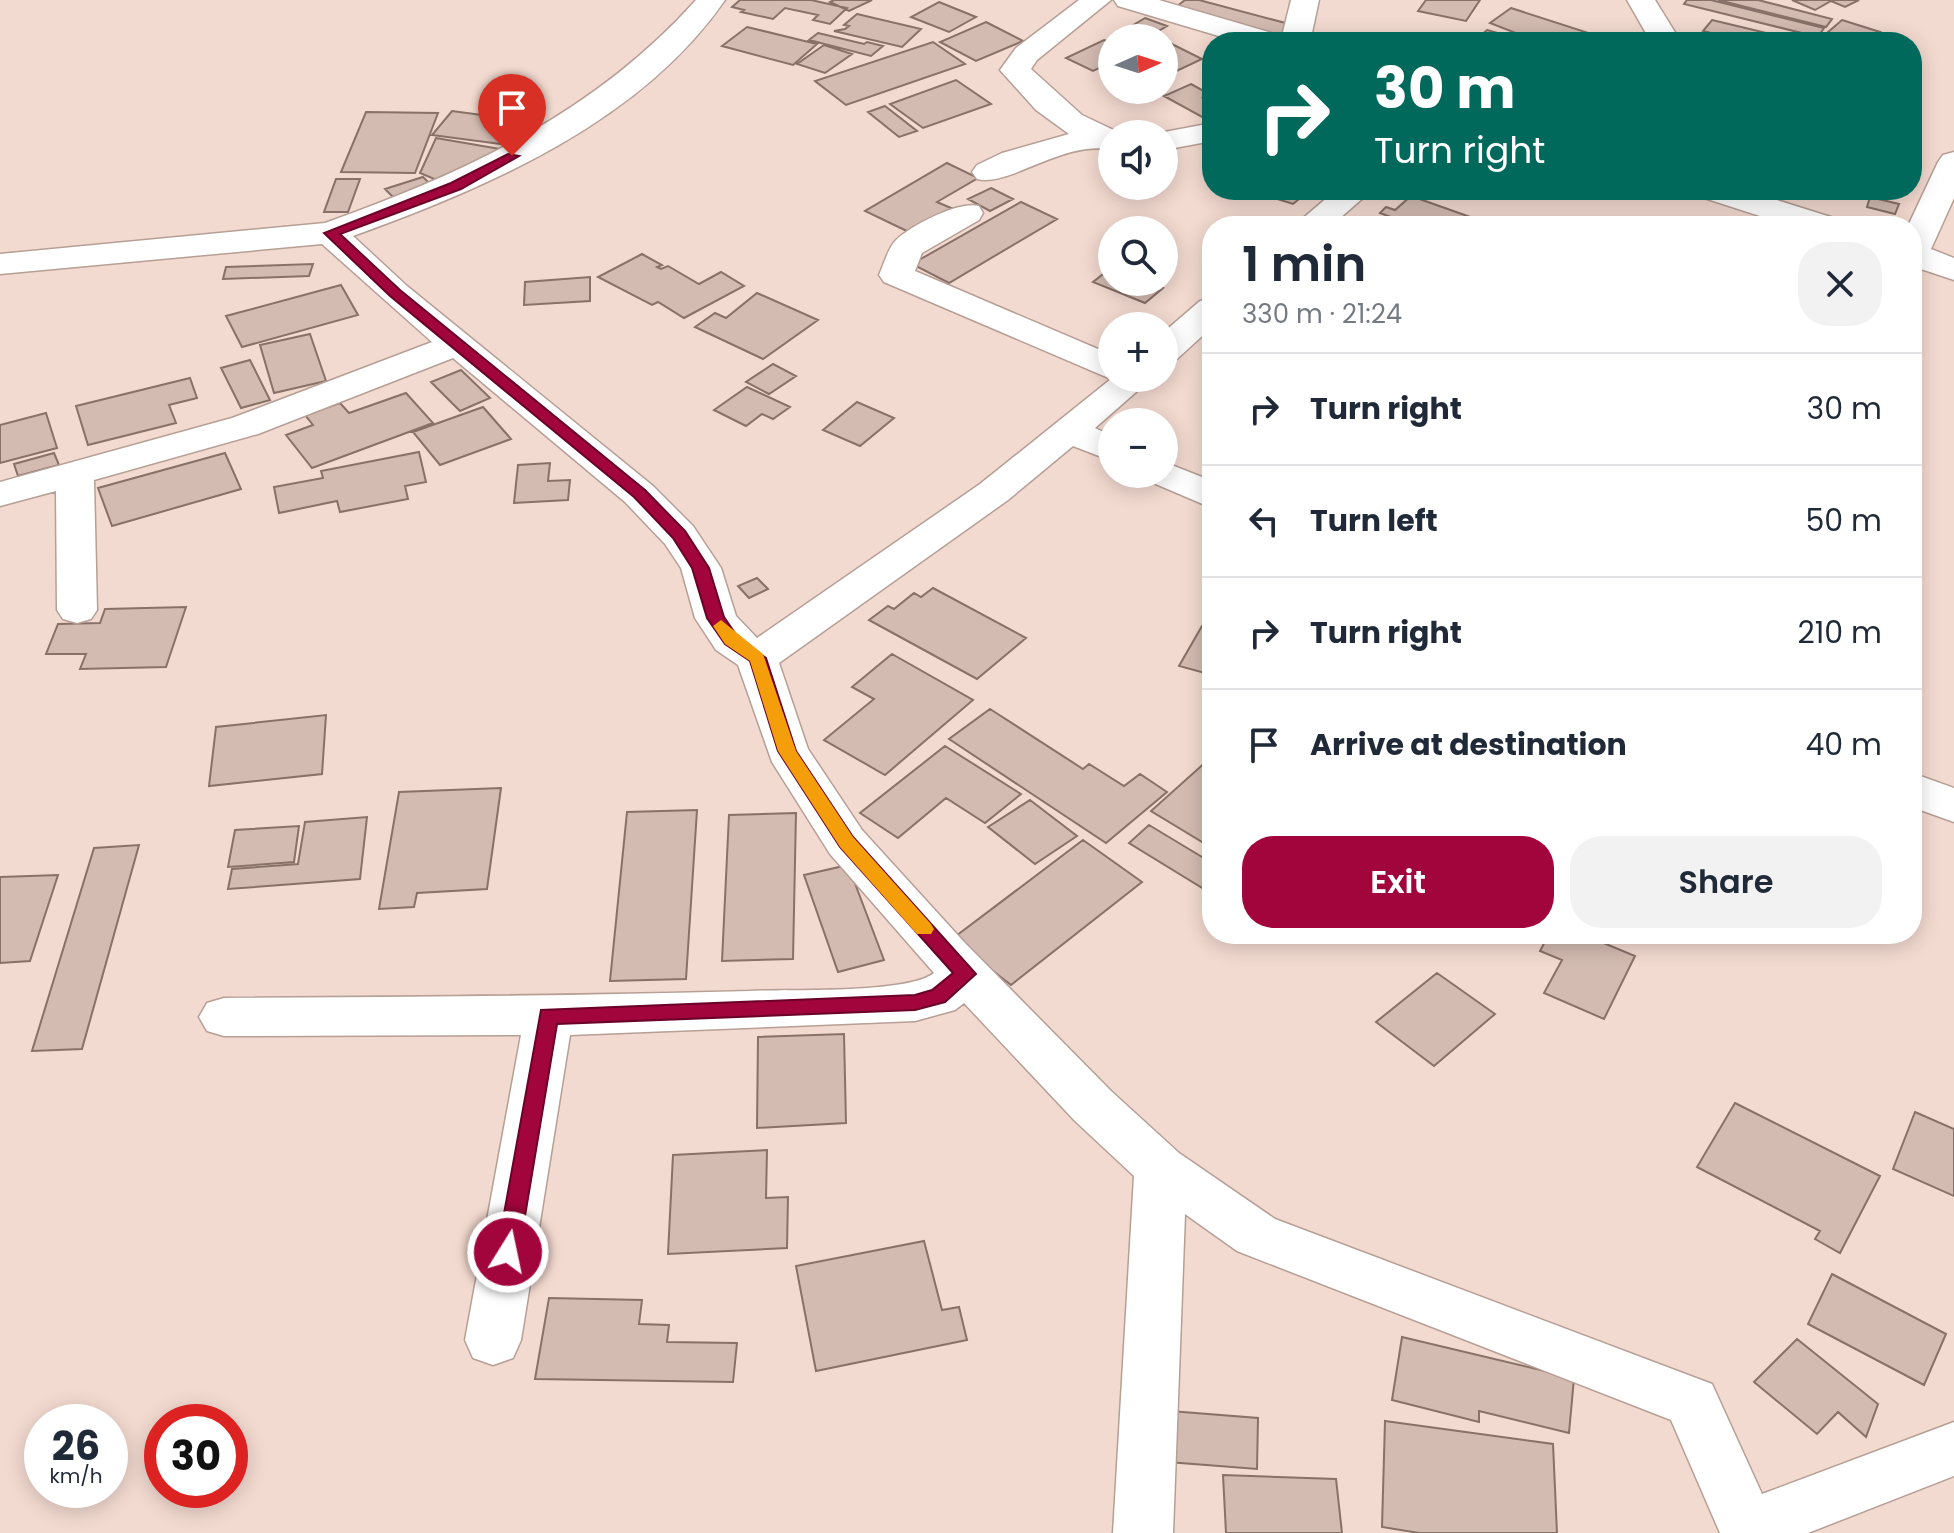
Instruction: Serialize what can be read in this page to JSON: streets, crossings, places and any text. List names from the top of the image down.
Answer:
{
  "north": "right",
  "page": {
    "map_buttons": ["+", "−"],
    "turn": ["30 m", "Turn right"],
    "heading": ["1 min", "330 m · 21:24"],
    "list": [
      {
        "name": "Turn right",
        "value": "30 m"
      },
      {
        "name": "Turn left",
        "value": "50 m"
      },
      {
        "name": "Turn right",
        "value": "210 m"
      },
      {
        "name": "Arrive at destination",
        "value": "40 m"
      }
    ],
    "buttons": ["Exit", "Share"],
    "speed": "26 km/h",
    "limit": "30"
  }
}
